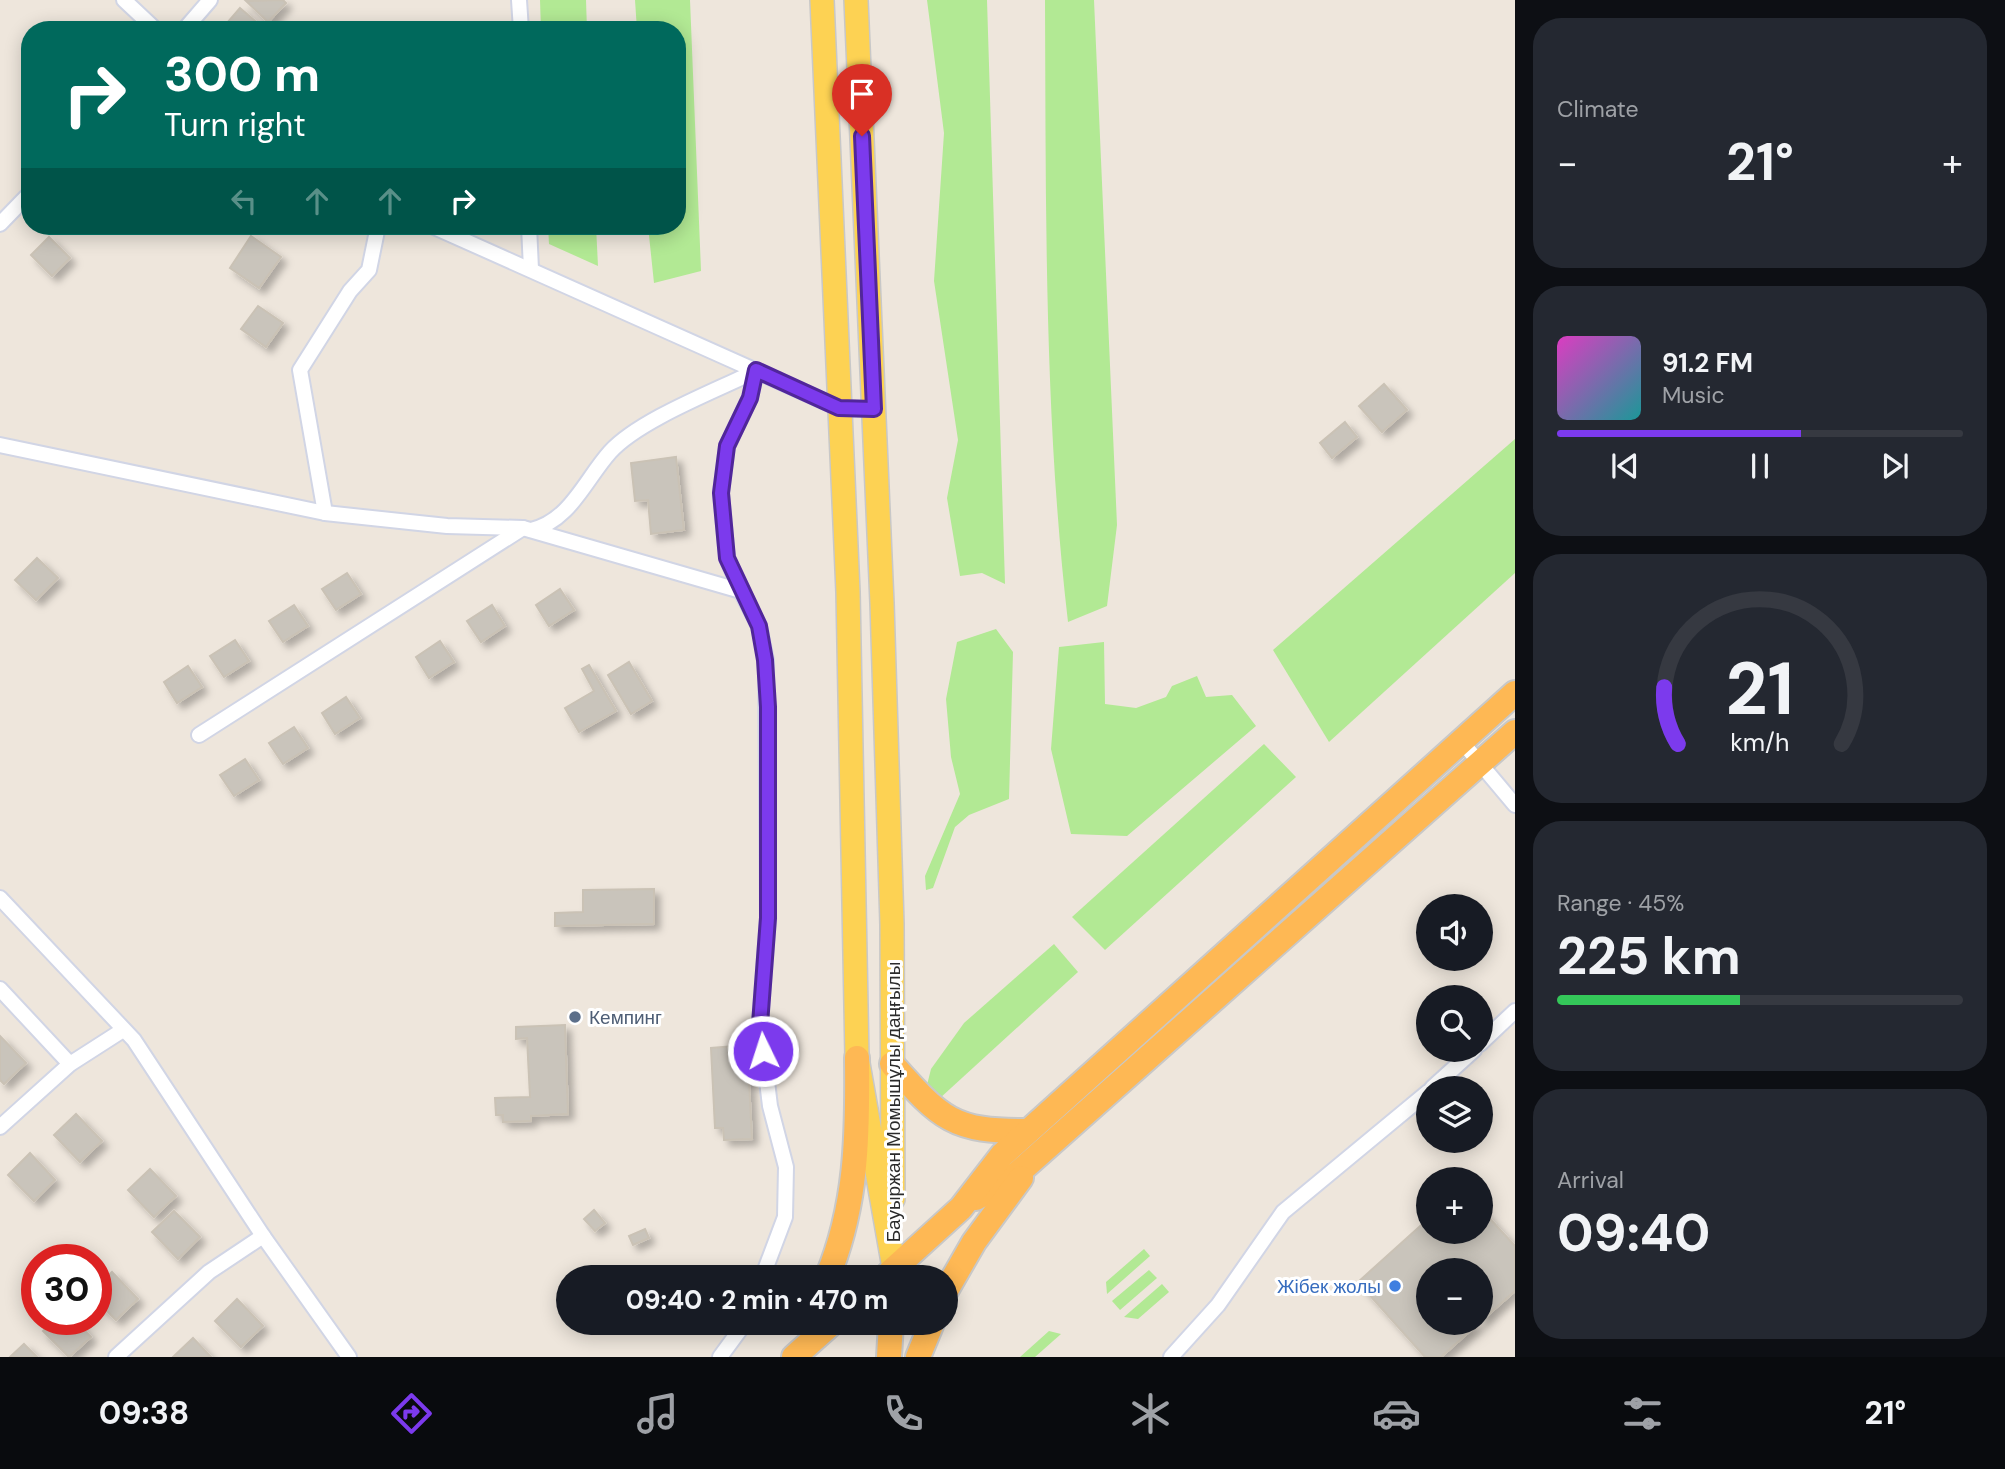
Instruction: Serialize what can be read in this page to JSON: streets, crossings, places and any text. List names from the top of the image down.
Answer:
{
  "streets": {
    "main road": ["Бауыржан Момышұлы даңғылы"]
  },
  "places": ["Кемпинг", "Жібек жолы"],
  "page": {
    "tile": [
      "Climate",
      ["Range · 45%", "225 km"],
      ["Arrival", "09:40"]
    ],
    "turn": ["300 m", "Turn right"],
    "heat": ["−", "21°", "+"],
    "song": ["91.2 FM", "Music"],
    "map_buttons": ["+", "−"],
    "limit": "30",
    "trip": "09:40 · 2 min · 470 m",
    "tabs": ["09:38", "21°"],
    "gauge": ["21", "km/h"]
  }
}
